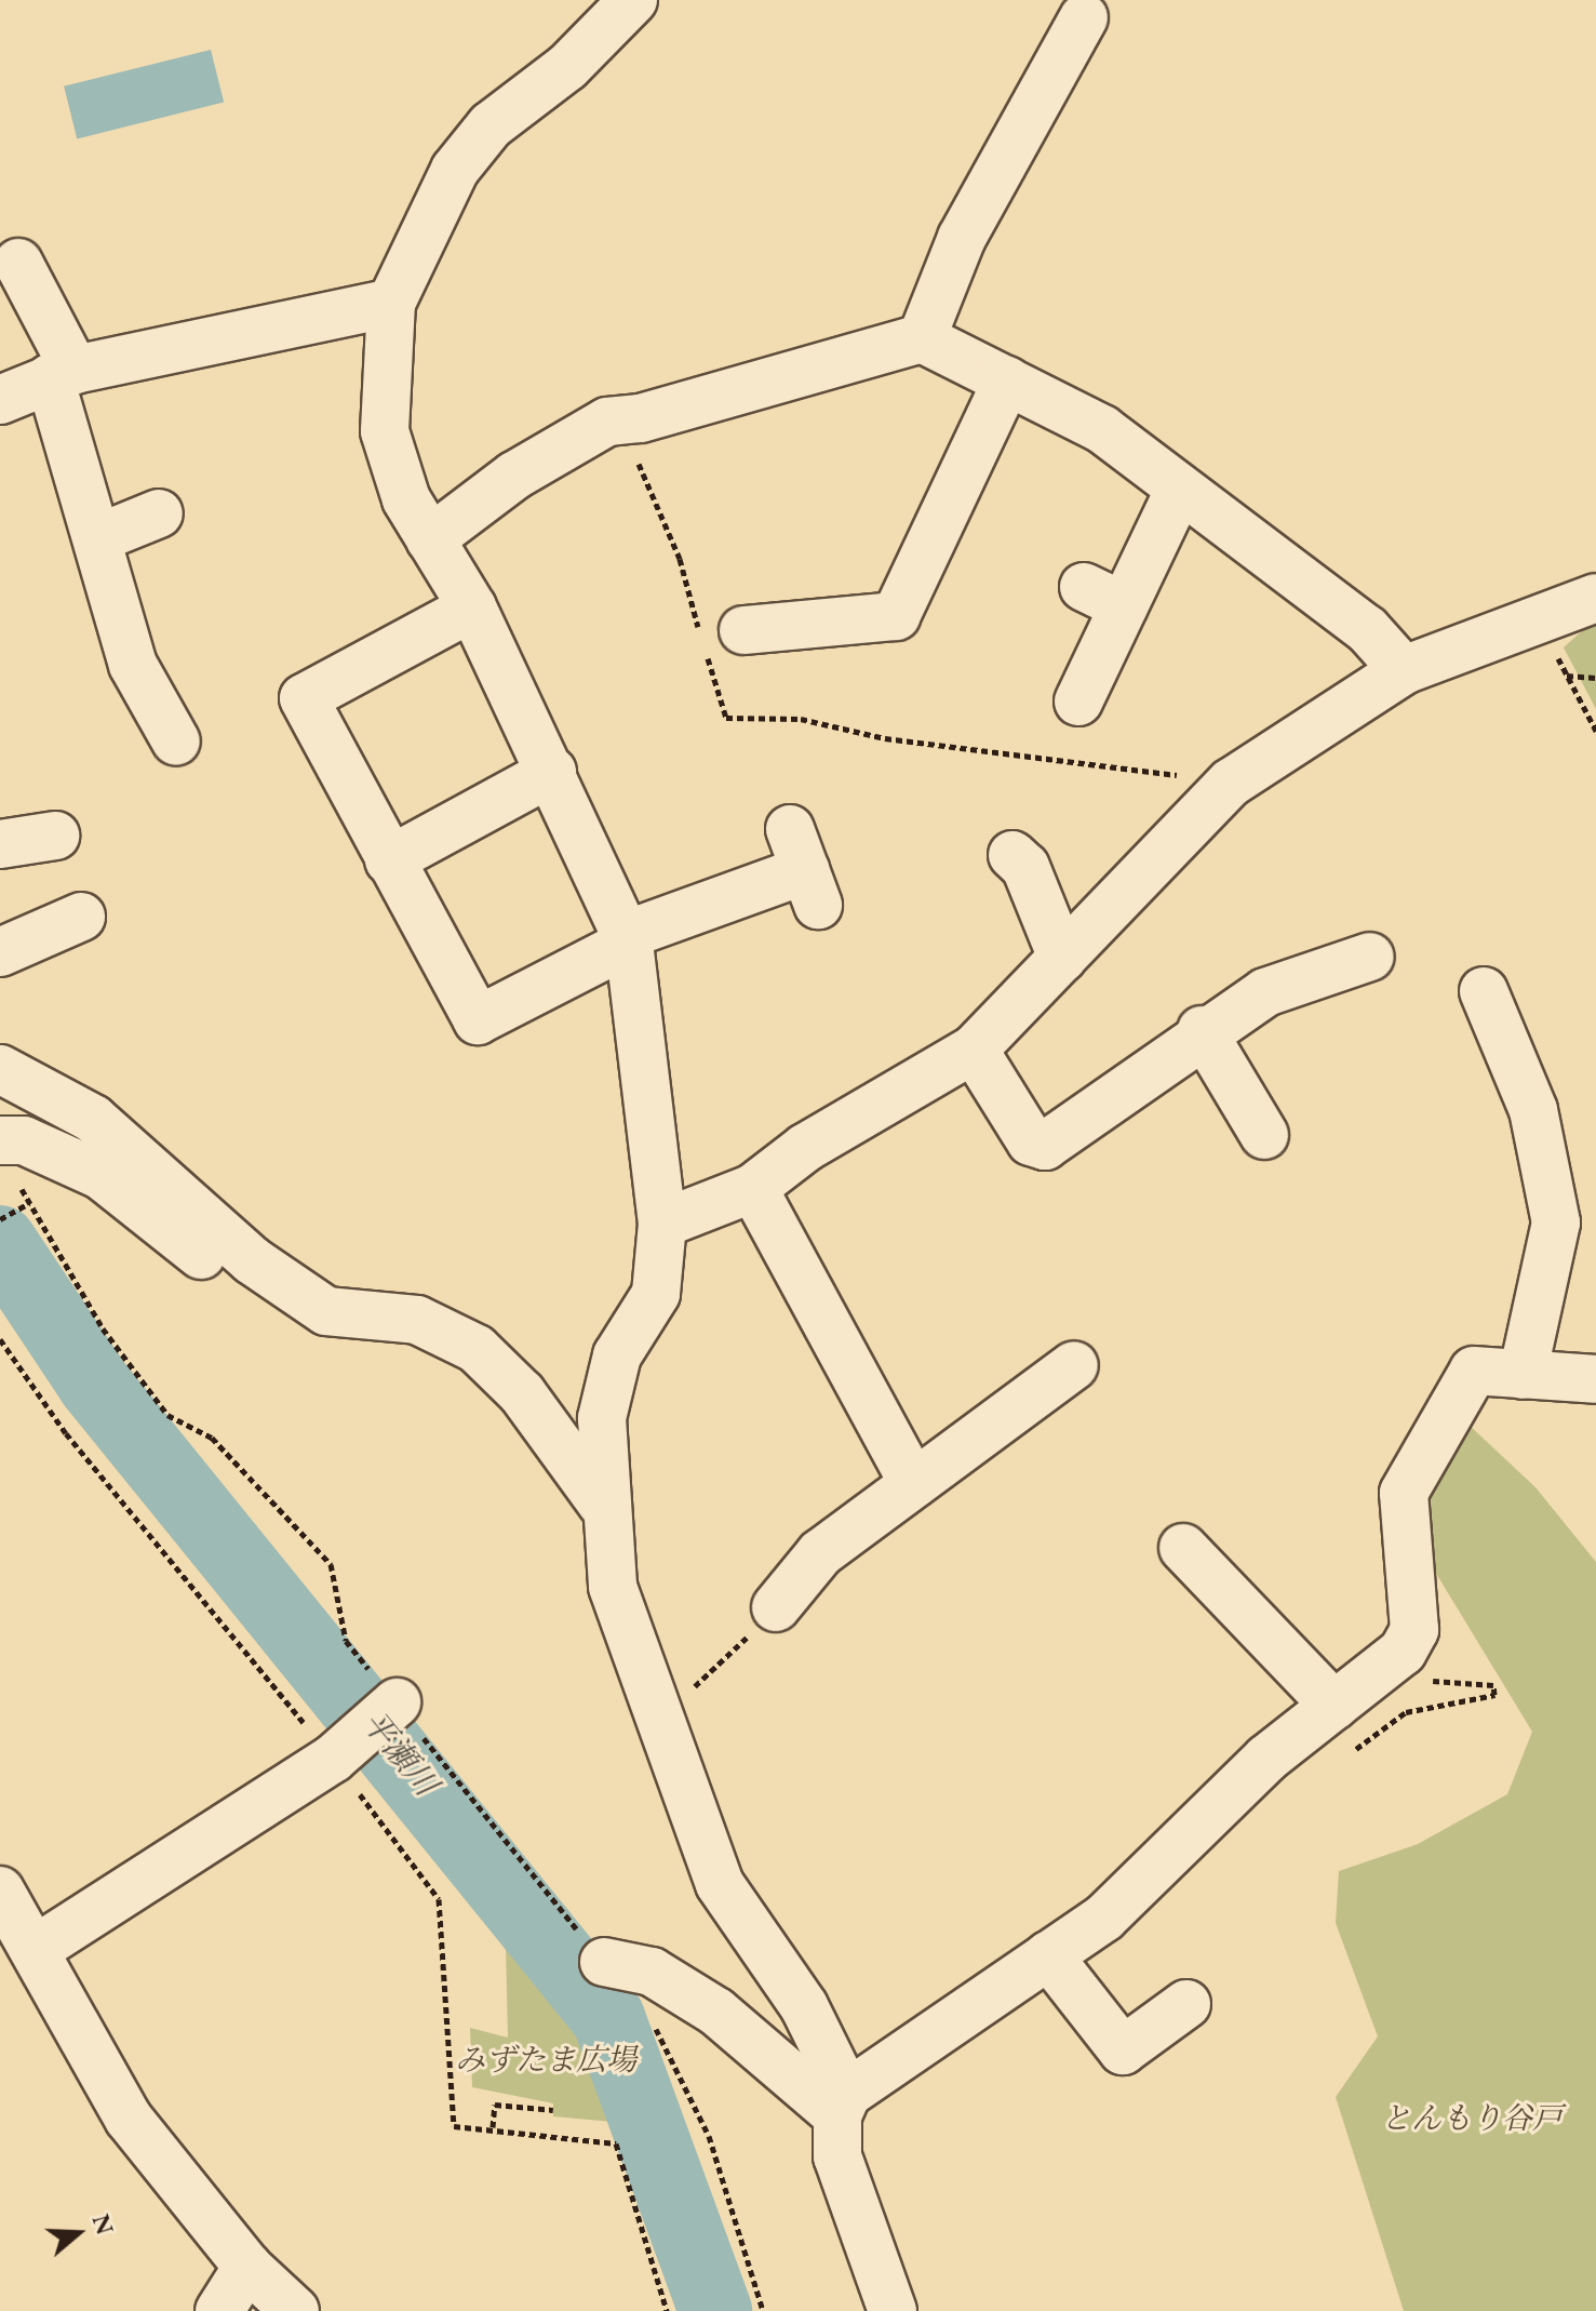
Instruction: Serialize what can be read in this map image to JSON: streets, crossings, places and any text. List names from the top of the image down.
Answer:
{
  "water": ["平瀬川"],
  "parks": ["みずたま広場", "とんもり谷戸"],
  "north": "right"
}
